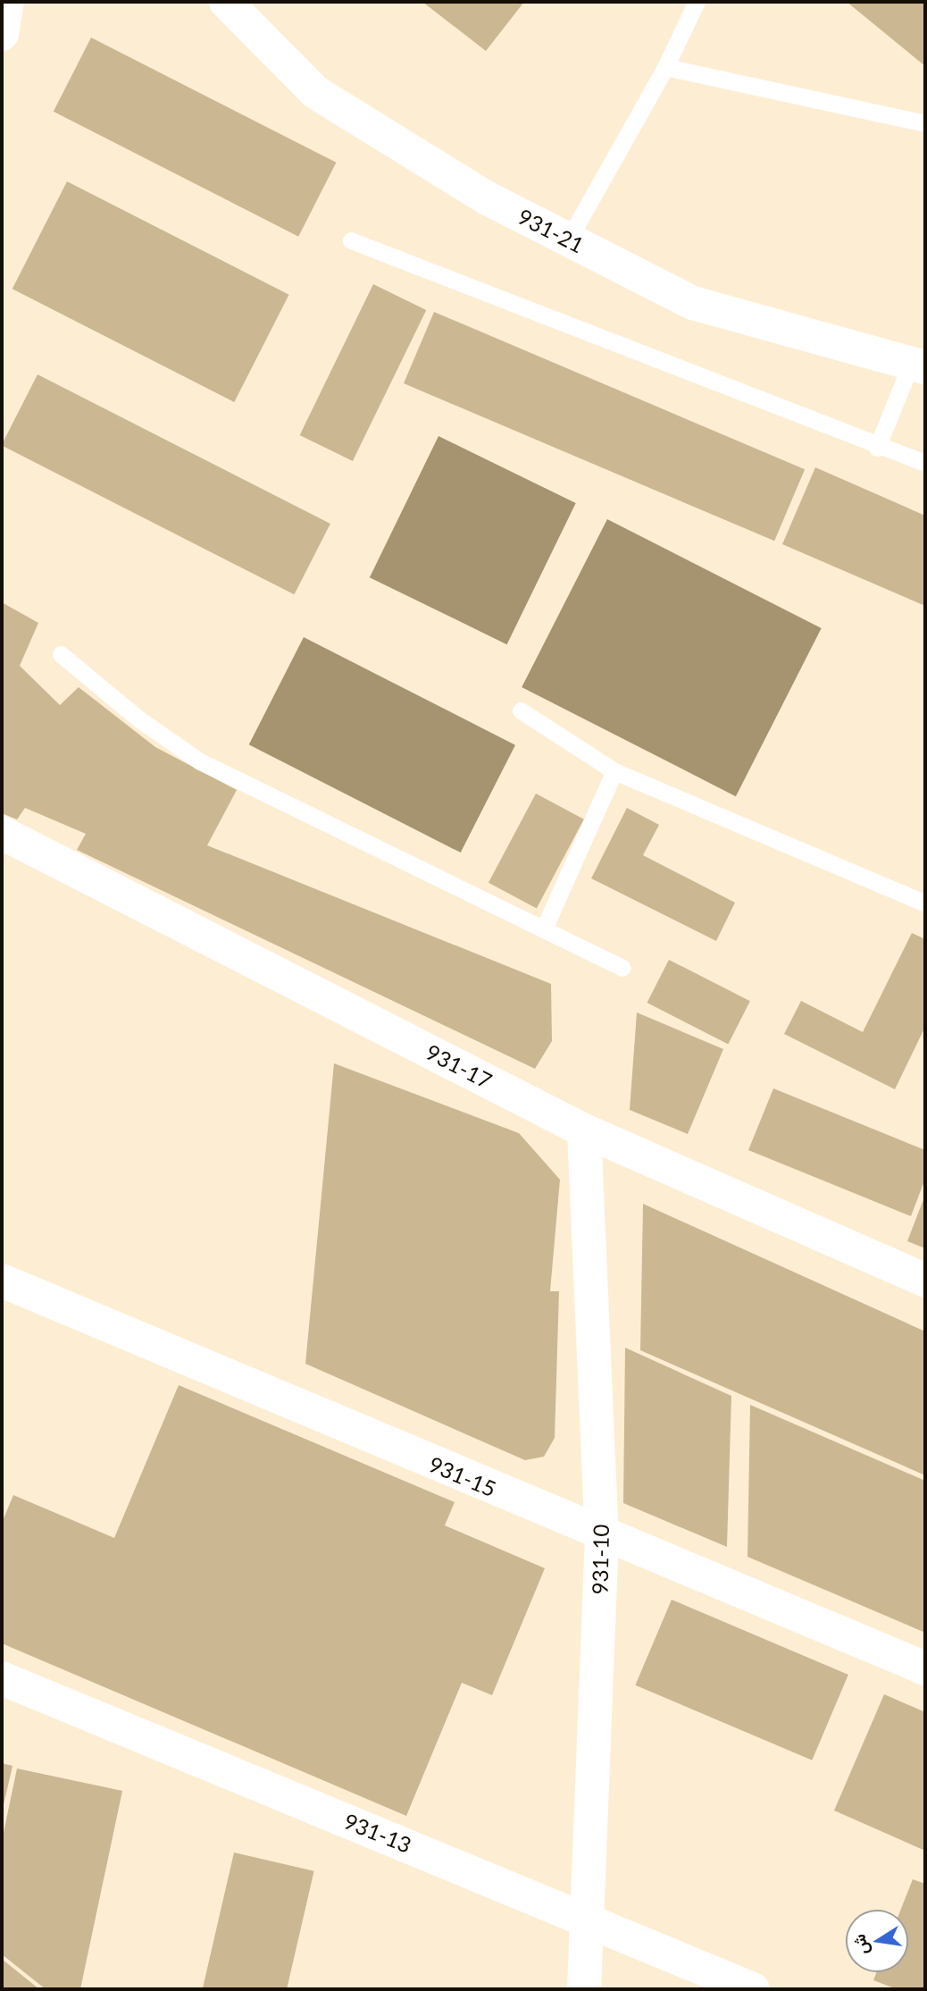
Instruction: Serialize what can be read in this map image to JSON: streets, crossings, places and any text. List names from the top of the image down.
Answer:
{
  "streets": {
    "street": [
      "931-21",
      "931-17",
      "931-15",
      "931-10",
      "931-13"
    ]
  },
  "crossings": [
    ["931-17", "931-10"],
    ["931-15", "931-10"],
    ["931-10", "931-13"]
  ],
  "north": "left"
}
